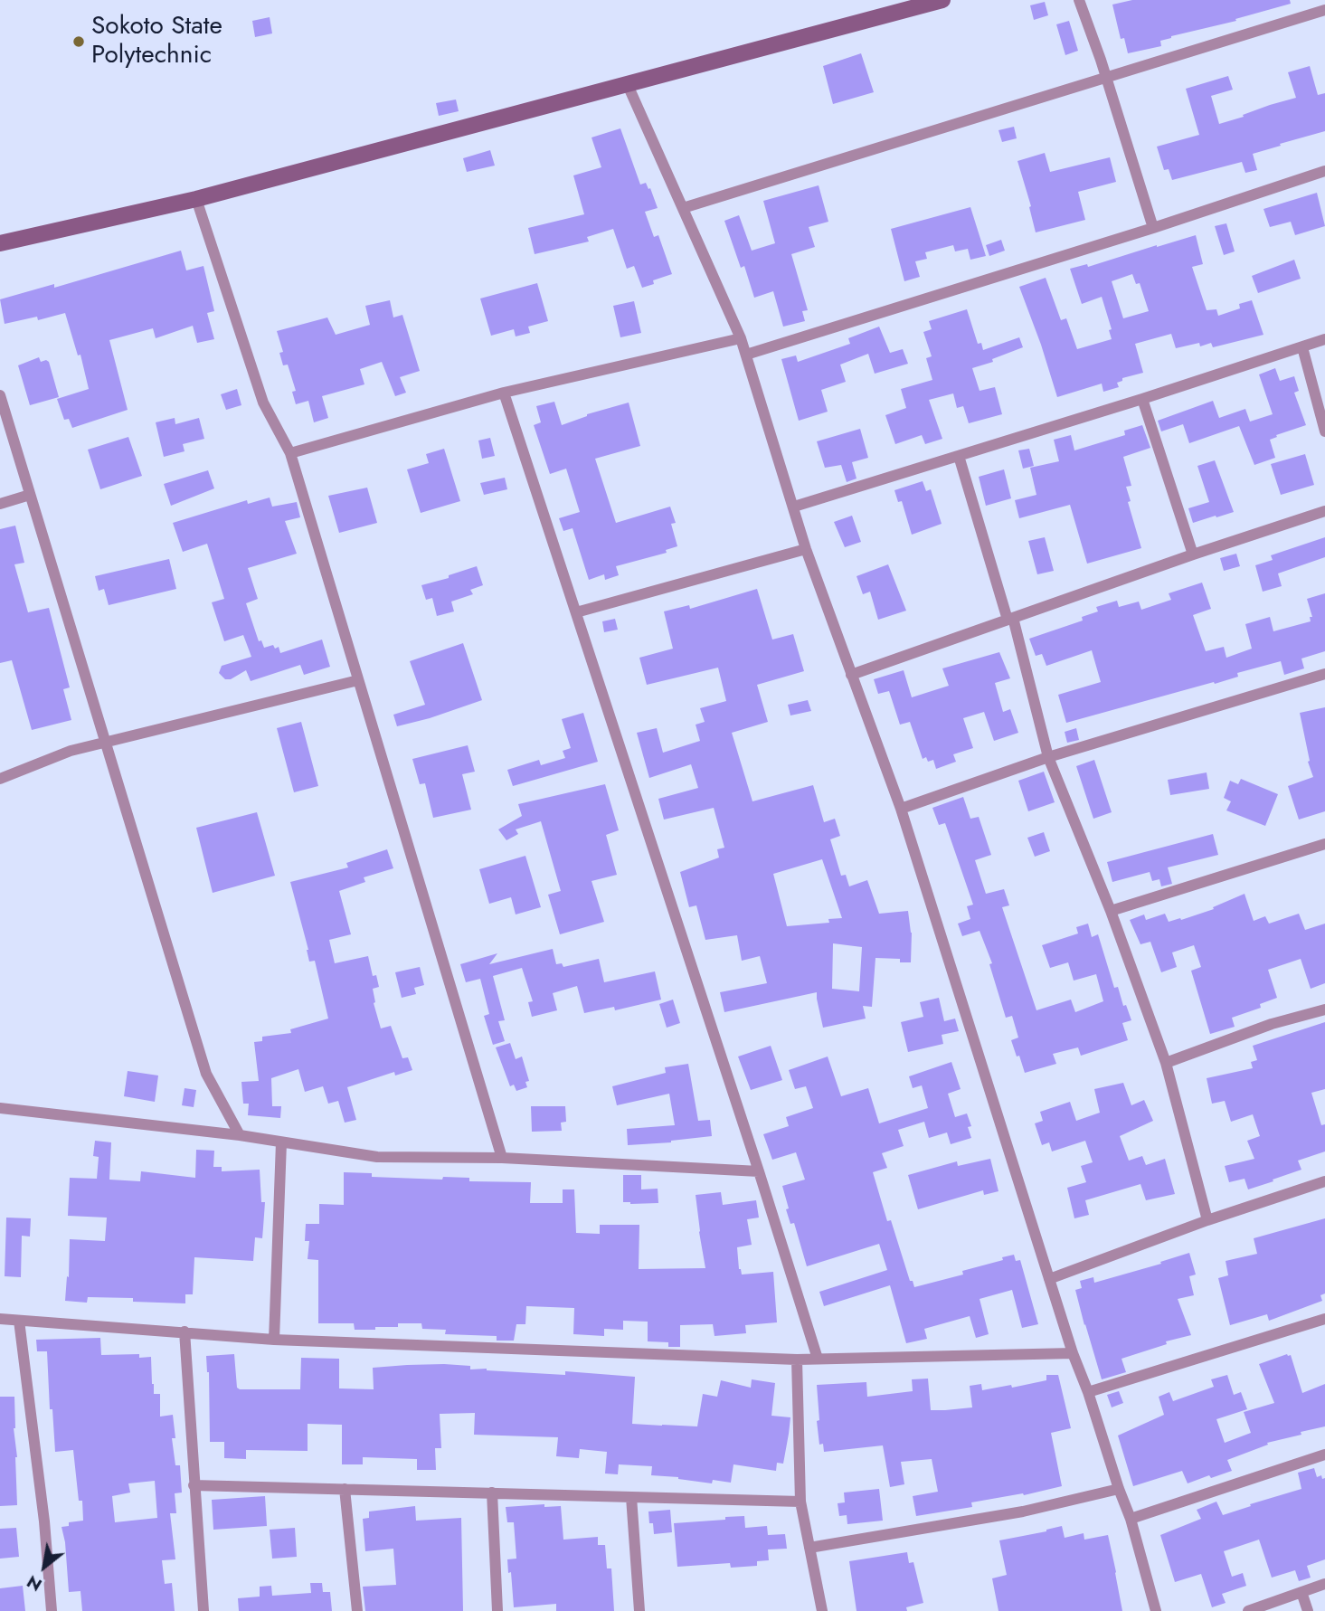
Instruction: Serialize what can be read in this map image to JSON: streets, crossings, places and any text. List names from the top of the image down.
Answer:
{
  "places": ["Sokoto State Polytechnic"],
  "north": "bottom left"
}
